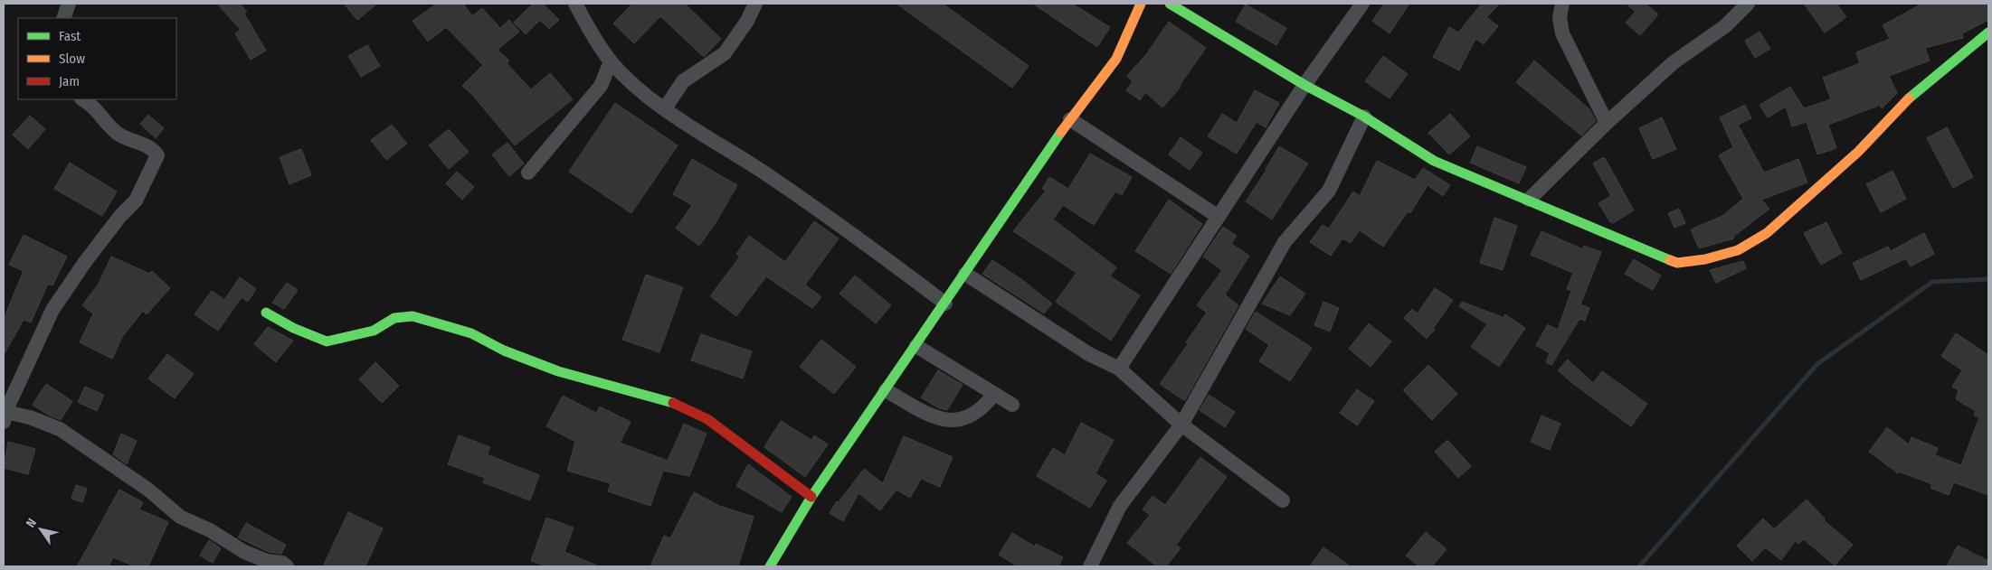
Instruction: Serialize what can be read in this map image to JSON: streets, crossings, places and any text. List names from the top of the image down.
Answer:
{
  "legend": ["Fast", "Slow", "Jam"],
  "north": "top left"
}
